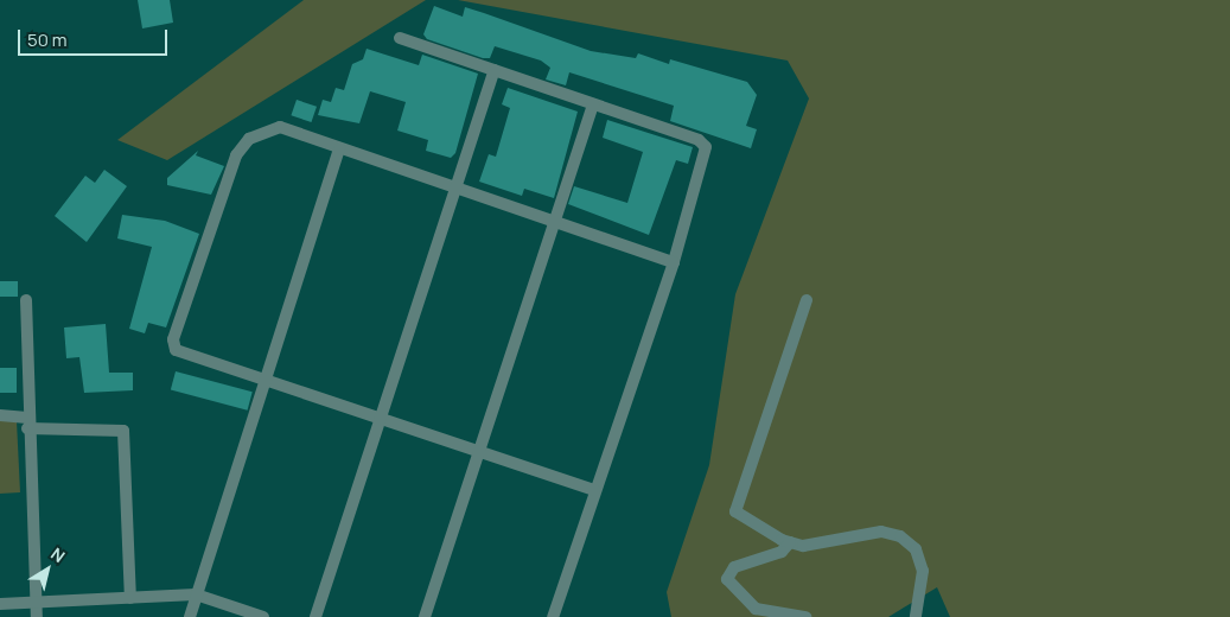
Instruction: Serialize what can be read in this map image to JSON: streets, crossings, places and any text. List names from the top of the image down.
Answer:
{
  "scale_bar": "50 m",
  "north": "top right"
}
